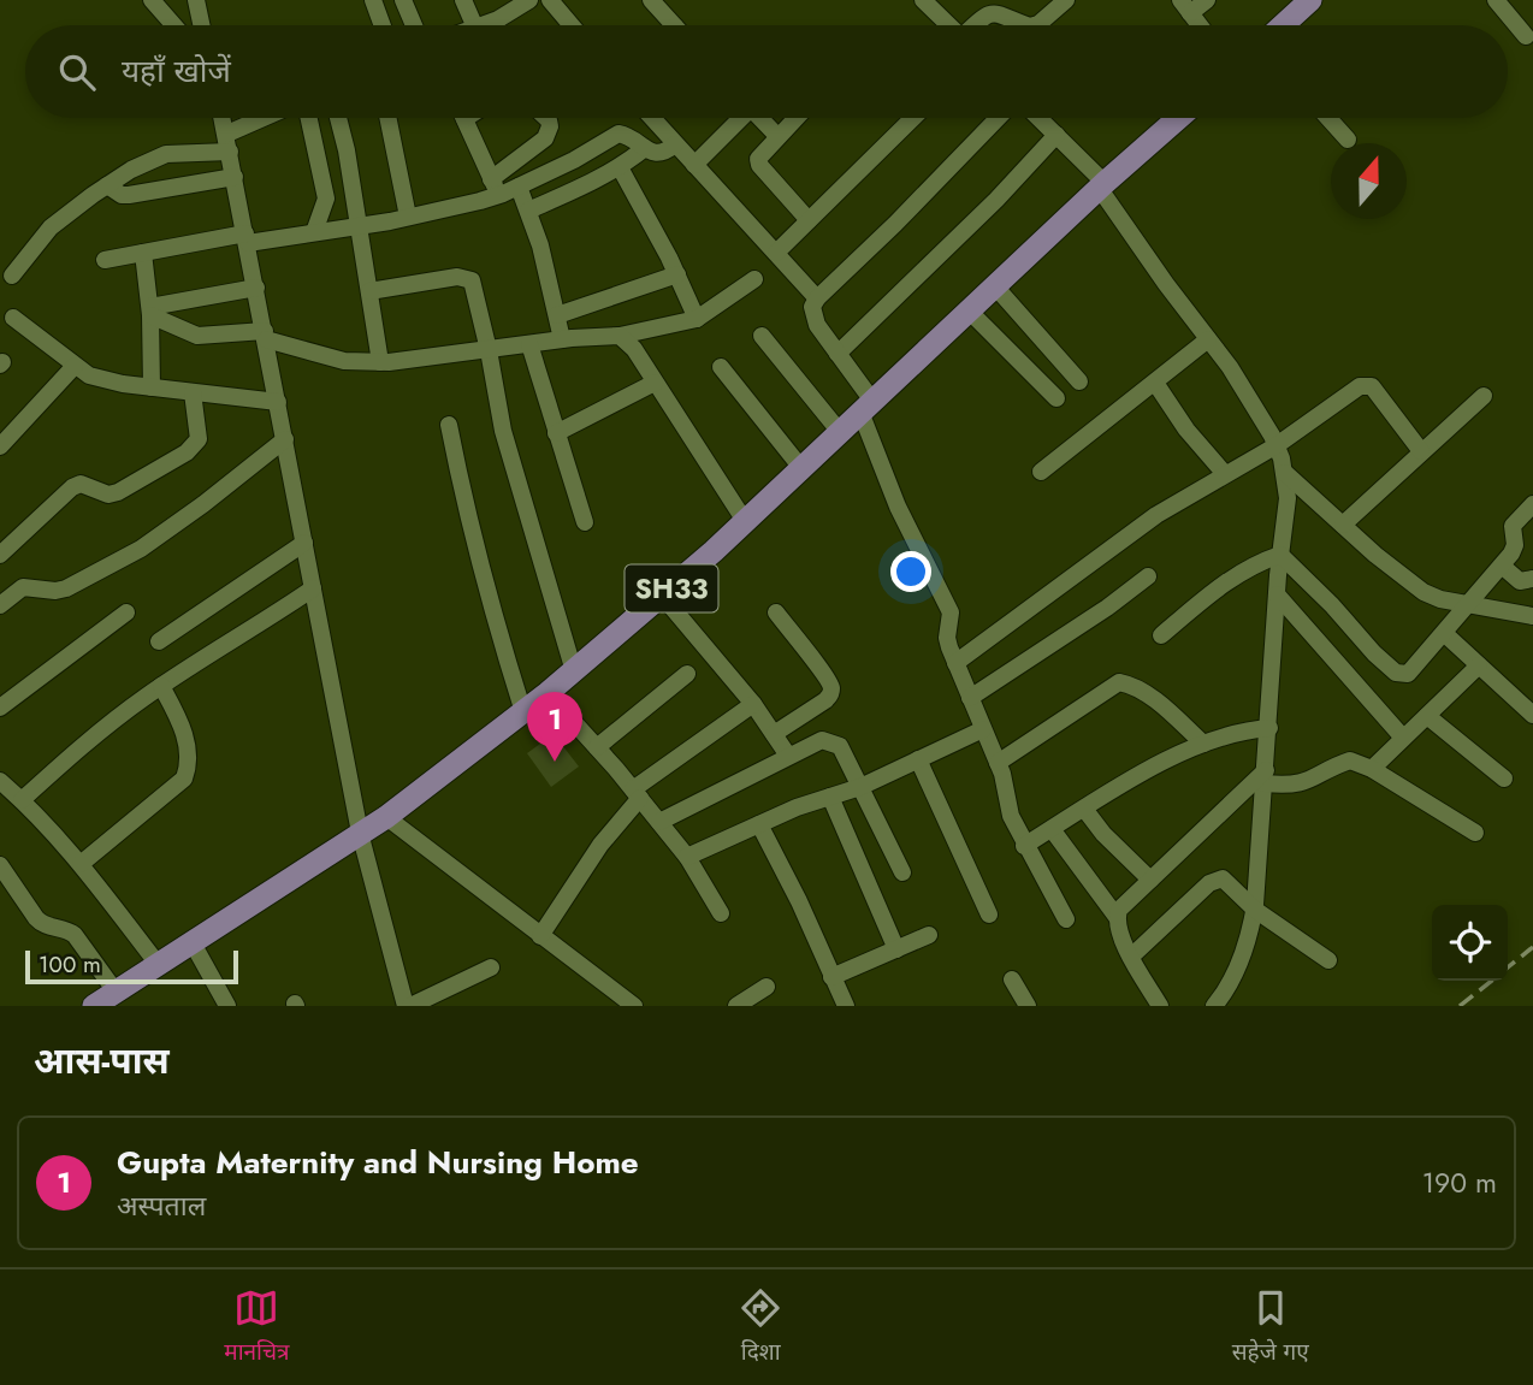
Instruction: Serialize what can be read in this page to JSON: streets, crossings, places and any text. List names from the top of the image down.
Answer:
{
  "streets": {
    "main road": ["SH33"]
  },
  "scale_bar": "100 m",
  "north": "top",
  "page": {
    "search": "यहाँ खोजें",
    "pins": "1",
    "scale": "100 m",
    "heading": "आस-पास",
    "list": [
      {
        "mark": "1",
        "name": "Gupta Maternity and Nursing Home",
        "note": "अस्पताल",
        "value": "190 m"
      }
    ],
    "nav": ["मानचित्र", "दिशा", "सहेजे गए"]
  }
}
